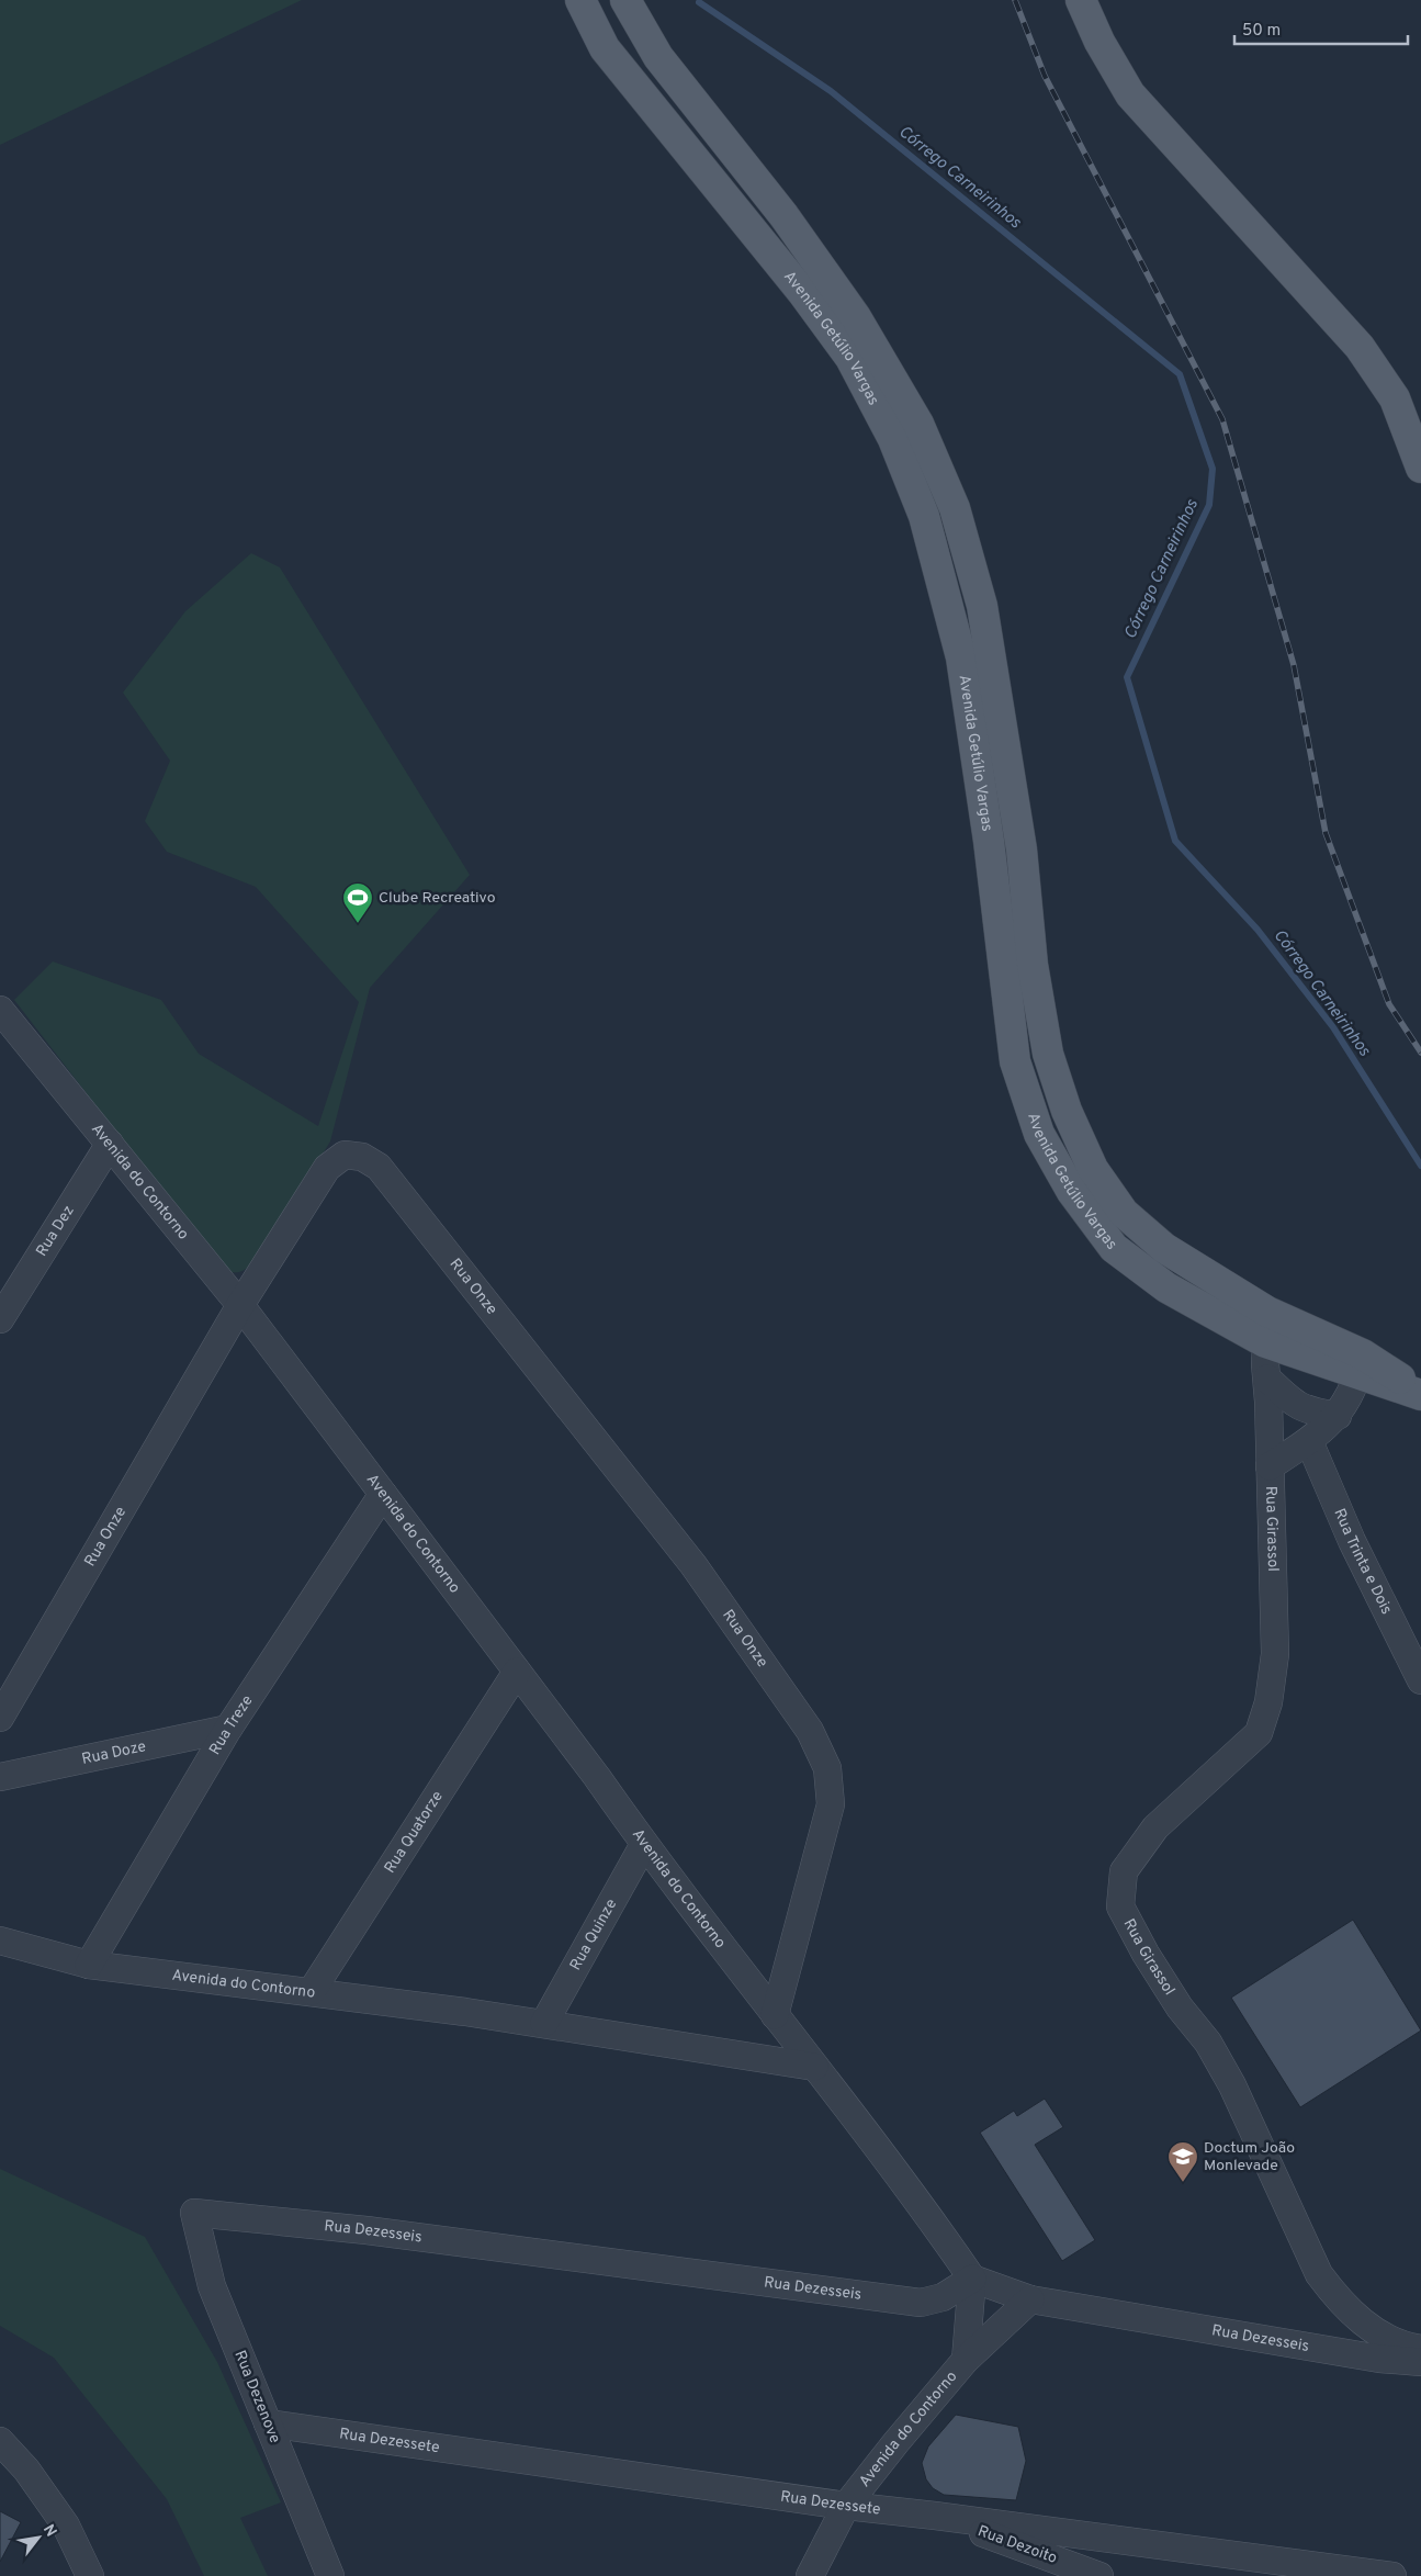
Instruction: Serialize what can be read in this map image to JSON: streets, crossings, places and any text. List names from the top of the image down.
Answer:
{
  "streets": {
    "main road": ["Avenida Getúlio Vargas"],
    "street": [
      "Avenida do Contorno",
      "Rua Dez",
      "Rua Onze",
      "Rua Girassol",
      "Rua Trinta e Dois",
      "Rua Treze",
      "Rua Doze",
      "Rua Quatorze",
      "Rua Quinze",
      "Rua Dezesseis",
      "Rua Dezenove",
      "Rua Dezessete",
      "Rua Dezoito"
    ]
  },
  "crossings": [
    ["Avenida Getúlio Vargas", "Rua Girassol"],
    ["Avenida do Contorno", "Rua Dez"],
    ["Avenida do Contorno", "Rua Onze"],
    ["Avenida do Contorno", "Rua Treze"],
    ["Avenida do Contorno", "Rua Quatorze"],
    ["Avenida do Contorno", "Rua Quinze"],
    ["Avenida do Contorno", "Rua Dezesseis"],
    ["Avenida do Contorno", "Rua Dezessete"],
    ["Rua Girassol", "Rua Trinta e Dois"],
    ["Rua Treze", "Rua Doze"],
    ["Rua Dezesseis", "Rua Dezenove"],
    ["Rua Dezenove", "Rua Dezessete"],
    ["Rua Dezessete", "Rua Dezoito"]
  ],
  "water": ["Córrego Carneirinhos"],
  "places": {
    "sports": ["Clube Recreativo"],
    "school or university": ["Doctum João Monlevade"]
  },
  "scale_bar": "50 m",
  "north": "top right"
}
